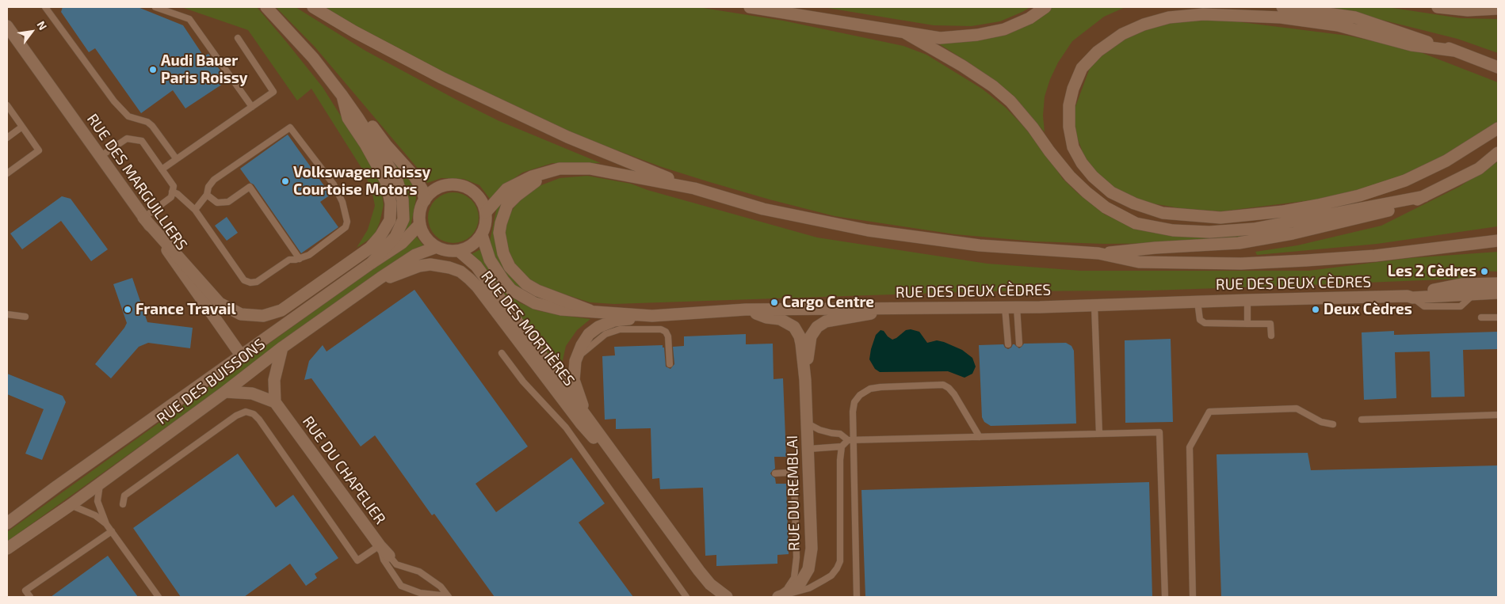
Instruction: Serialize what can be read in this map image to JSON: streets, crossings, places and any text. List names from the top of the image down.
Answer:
{
  "streets": {
    "street": [
      "RUE DES MARGUILLIERS",
      "RUE DES DEUX CÈDRES",
      "RUE DES MORTIÈRES",
      "RUE DES BUISSONS",
      "RUE DU CHAPELIER",
      "RUE DU REMBLAI"
    ]
  },
  "crossings": [
    ["RUE DES MARGUILLIERS", "RUE DES BUISSONS"],
    ["RUE DES DEUX CÈDRES", "RUE DES MORTIÈRES"],
    ["RUE DES DEUX CÈDRES", "RUE DES BUISSONS"],
    ["RUE DES DEUX CÈDRES", "RUE DU REMBLAI"],
    ["RUE DES MORTIÈRES", "RUE DES BUISSONS"]
  ],
  "places": [
    "Audi Bauer Paris Roissy",
    "Volkswagen Roissy Courtoise Motors",
    "Les 2 Cèdres",
    "Cargo Centre",
    "France Travail",
    "Deux Cèdres"
  ],
  "north": "top right"
}
